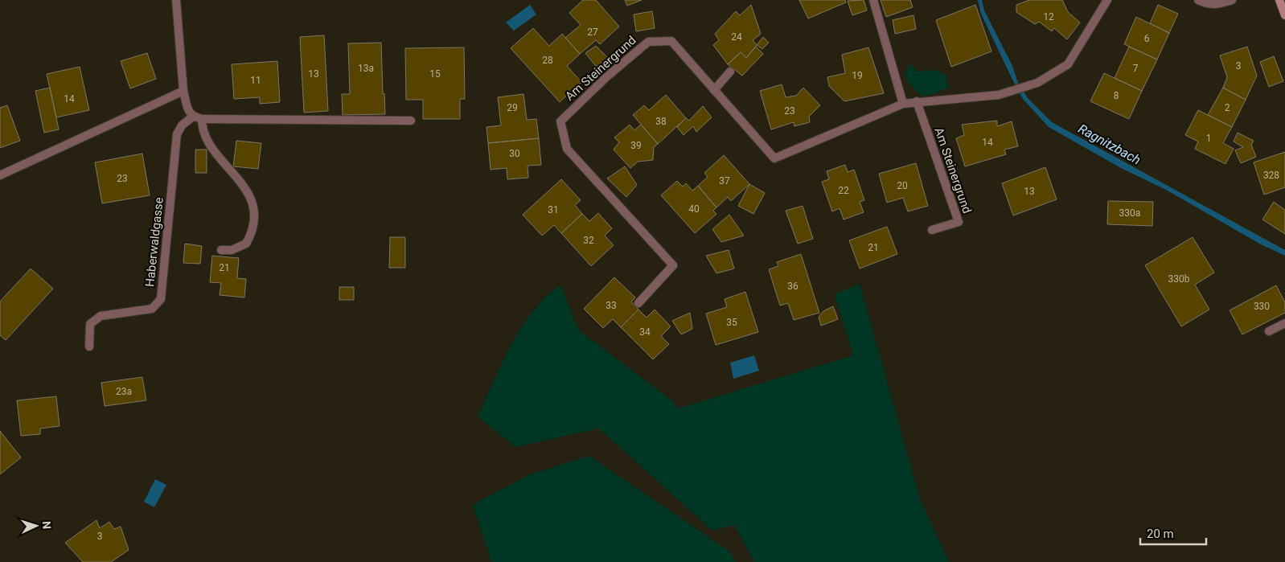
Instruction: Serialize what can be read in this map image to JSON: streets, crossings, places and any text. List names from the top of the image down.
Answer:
{
  "streets": {
    "street": ["Am Steinergrund", "Haberwaldgasse"]
  },
  "water": ["Ragnitzbach"],
  "house_numbers": [
    "12",
    "27",
    "24",
    "6",
    "28",
    "3",
    "13a",
    "7",
    "13",
    "15",
    "19",
    "11",
    "8",
    "14",
    "29",
    "2",
    "23",
    "38",
    "1",
    "14",
    "39",
    "30",
    "328",
    "23",
    "37",
    "20",
    "22",
    "13",
    "40",
    "31",
    "330a",
    "32",
    "21",
    "21",
    "330b",
    "36",
    "33",
    "330",
    "35",
    "34",
    "23a",
    "3"
  ],
  "scale_bar": "20 m",
  "north": "right"
}
